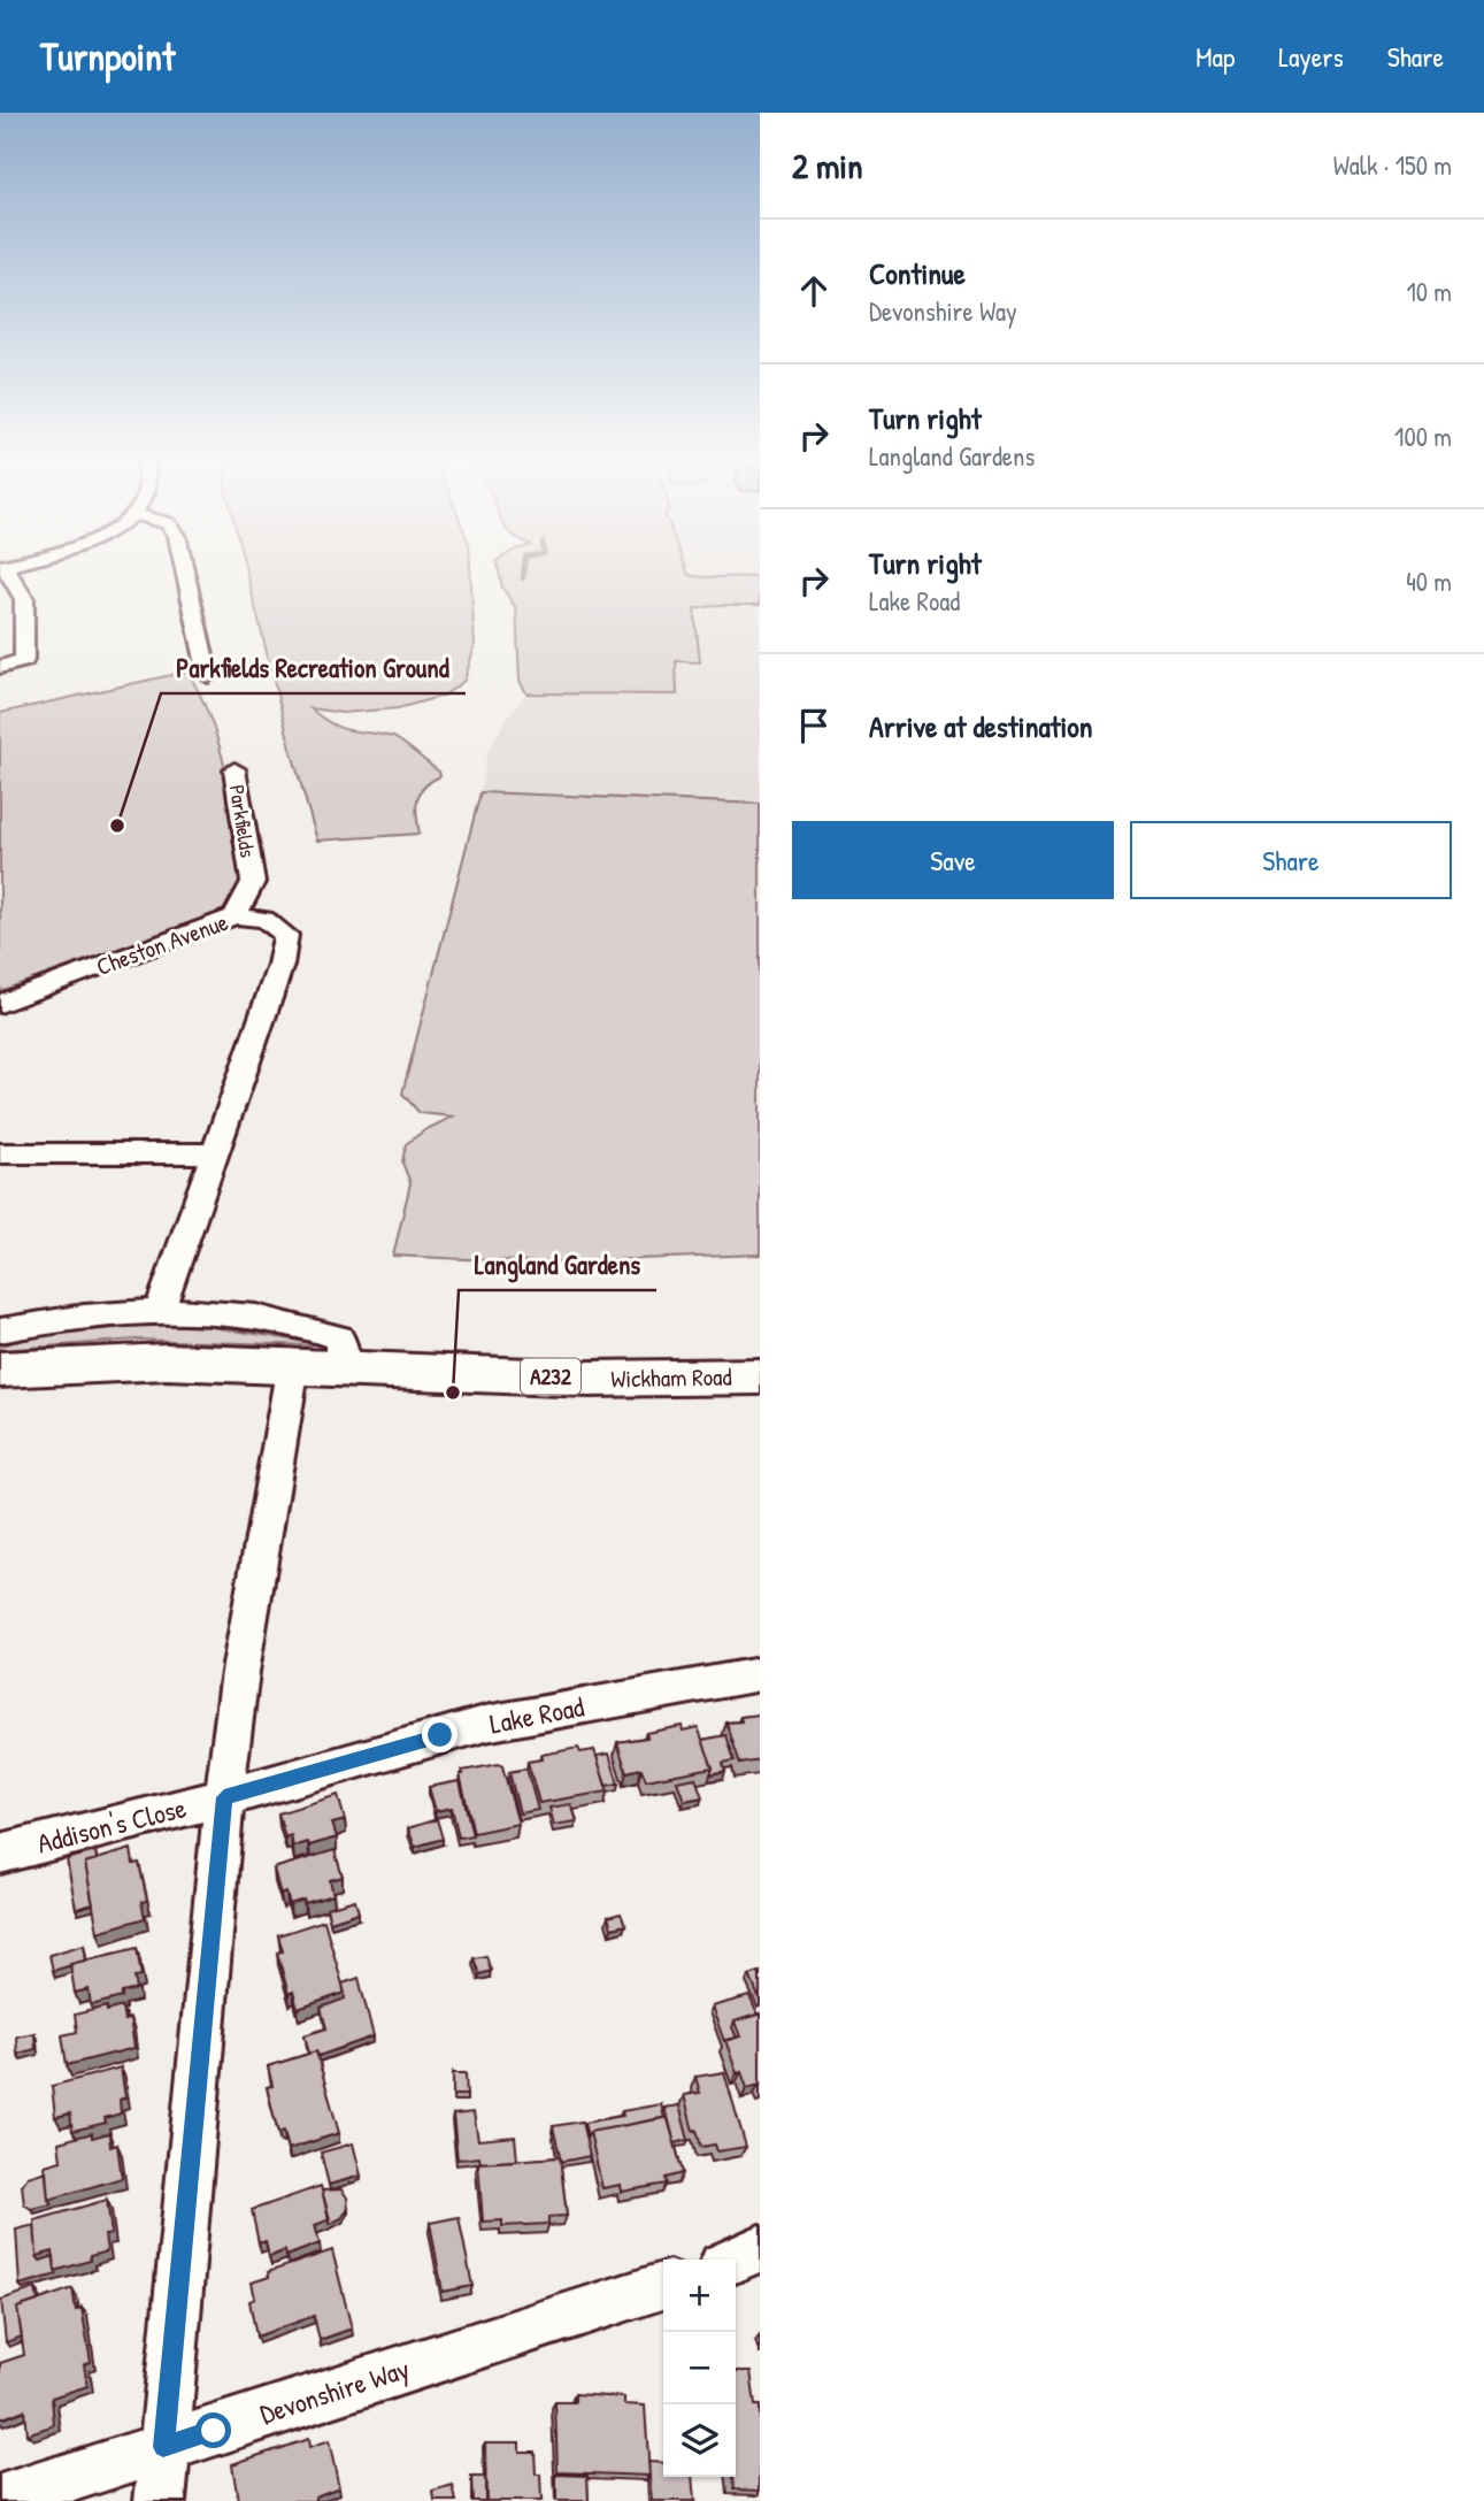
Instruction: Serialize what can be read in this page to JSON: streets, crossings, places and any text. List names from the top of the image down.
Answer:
{
  "streets": {
    "highway": ["A232", "Wickham Road"],
    "street": [
      "Parkfields",
      "Cheston Avenue",
      "Lake Road",
      "Addison's Close",
      "Devonshire Way"
    ]
  },
  "crossings": [
    ["Parkfields", "Cheston Avenue"],
    ["Lake Road", "Addison's Close"]
  ],
  "places": ["Parkfields Recreation Ground", "Langland Gardens"],
  "page": {
    "header": "Turnpoint",
    "nav": ["Map", "Layers", "Share"],
    "heading": ["2 min", "Walk · 150 m"],
    "list": [
      ["Continue", "Devonshire Way", "10 m"],
      ["Turn right", "Langland Gardens", "100 m"],
      ["Turn right", "Lake Road", "40 m"],
      "Arrive at destination"
    ],
    "buttons": ["Save", "Share"],
    "map_buttons": ["+", "−"]
  }
}
